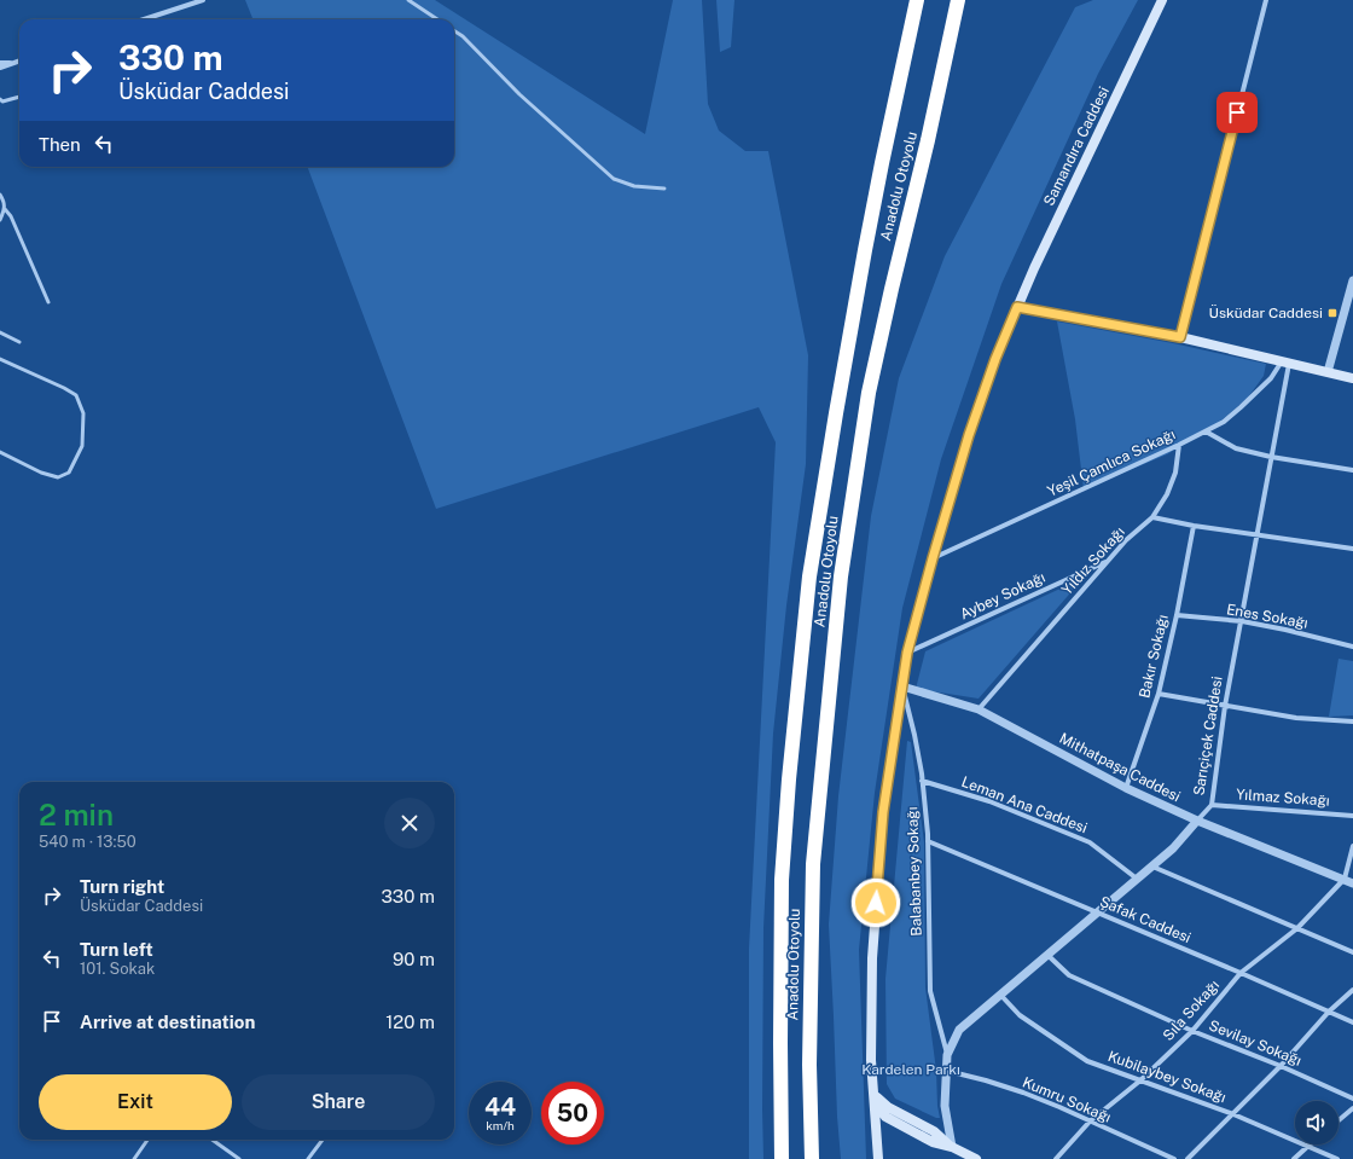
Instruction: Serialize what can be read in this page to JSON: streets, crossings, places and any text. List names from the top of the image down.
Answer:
{
  "streets": {
    "highway": ["Anadolu Otoyolu"],
    "main road": ["Samandıra Caddesi"],
    "street": [
      "Yeşil Çamlıca Sokağı",
      "Yıldız Sokağı",
      "Aybey Sokağı",
      "Enes Sokağı",
      "Bakır Sokağı",
      "Sarıçiçek Caddesi",
      "Mithatpaşa Caddesi",
      "Yılmaz Sokağı",
      "Leman Ana Caddesi",
      "Balabanbey Sokağı",
      "Şafak Caddesi",
      "Sıla Sokağı",
      "Sevilay Sokağı",
      "Kubilaybey Sokağı",
      "Kumru Sokağı"
    ]
  },
  "crossings": [
    ["Samandıra Caddesi", "Yeşil Çamlıca Sokağı"],
    ["Samandıra Caddesi", "Aybey Sokağı"],
    ["Samandıra Caddesi", "Mithatpaşa Caddesi"],
    ["Samandıra Caddesi", "Balabanbey Sokağı"],
    ["Yeşil Çamlıca Sokağı", "Yıldız Sokağı"],
    ["Yeşil Çamlıca Sokağı", "Sarıçiçek Caddesi"],
    ["Yıldız Sokağı", "Aybey Sokağı"],
    ["Yıldız Sokağı", "Mithatpaşa Caddesi"],
    ["Enes Sokağı", "Bakır Sokağı"],
    ["Enes Sokağı", "Sarıçiçek Caddesi"],
    ["Bakır Sokağı", "Mithatpaşa Caddesi"],
    ["Sarıçiçek Caddesi", "Mithatpaşa Caddesi"],
    ["Sarıçiçek Caddesi", "Yılmaz Sokağı"],
    ["Sarıçiçek Caddesi", "Leman Ana Caddesi"],
    ["Sarıçiçek Caddesi", "Balabanbey Sokağı"],
    ["Sarıçiçek Caddesi", "Şafak Caddesi"],
    ["Sarıçiçek Caddesi", "Sevilay Sokağı"],
    ["Sarıçiçek Caddesi", "Kubilaybey Sokağı"],
    ["Sarıçiçek Caddesi", "Kumru Sokağı"],
    ["Mithatpaşa Caddesi", "Balabanbey Sokağı"],
    ["Mithatpaşa Caddesi", "Sıla Sokağı"],
    ["Leman Ana Caddesi", "Balabanbey Sokağı"],
    ["Balabanbey Sokağı", "Şafak Caddesi"],
    ["Şafak Caddesi", "Sıla Sokağı"],
    ["Sıla Sokağı", "Sevilay Sokağı"],
    ["Sıla Sokağı", "Kubilaybey Sokağı"],
    ["Sıla Sokağı", "Kumru Sokağı"]
  ],
  "parks": ["Kardelen Parkı"],
  "places": {
    "transit": ["Üsküdar Caddesi"]
  },
  "page": {
    "turn": ["330 m", "Üsküdar Caddesi"],
    "then": "Then",
    "heading": ["2 min", "540 m · 13:50"],
    "list": [
      {
        "name": "Turn right",
        "note": "Üsküdar Caddesi",
        "value": "330 m"
      },
      {
        "name": "Turn left",
        "note": "101. Sokak",
        "value": "90 m"
      },
      {
        "name": "Arrive at destination",
        "value": "120 m"
      }
    ],
    "buttons": ["Exit", "Share"],
    "speed": "44 km/h",
    "limit": "50"
  }
}
